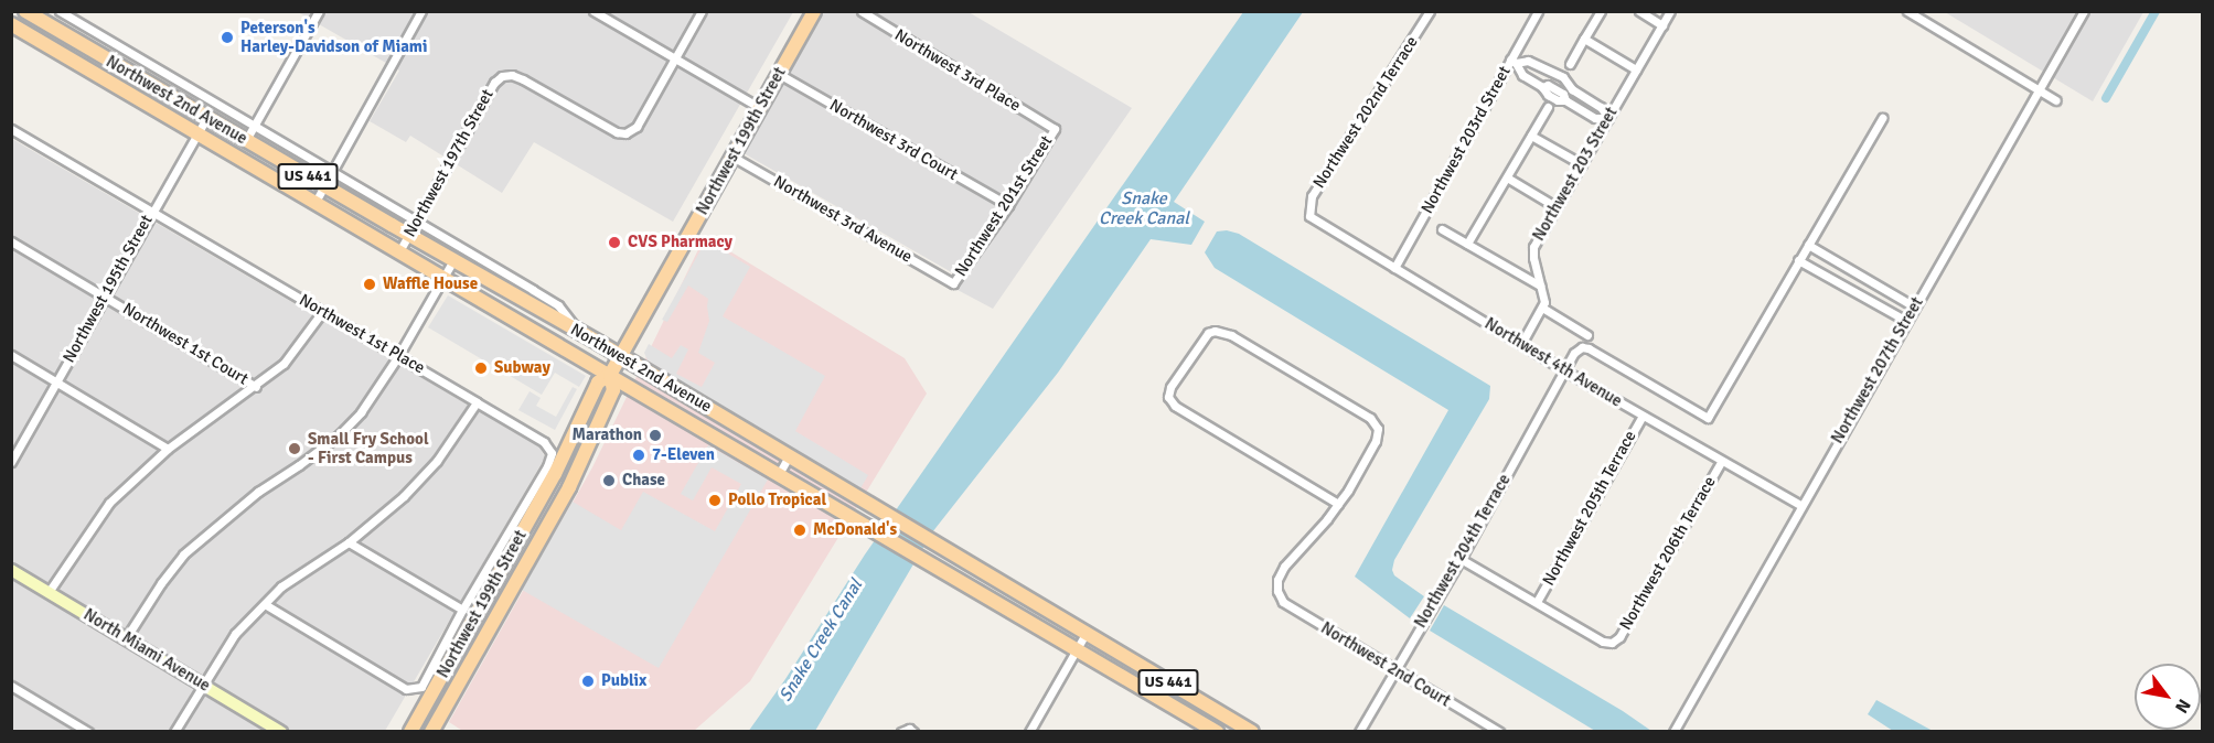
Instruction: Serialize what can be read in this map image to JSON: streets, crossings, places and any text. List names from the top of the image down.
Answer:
{
  "streets": {
    "main road": ["Northwest 2nd Avenue", "Northwest 199th Street", "US 441"],
    "street": [
      "Northwest 3rd Place",
      "Northwest 202nd Terrace",
      "Northwest 3rd Court",
      "Northwest 203rd Street",
      "Northwest 197th Street",
      "Northwest 203 Street",
      "Northwest 201st Street",
      "Northwest 3rd Avenue",
      "Northwest 195th Street",
      "Northwest 1st Place",
      "Northwest 1st Court",
      "Northwest 4th Avenue",
      "Northwest 207th Street",
      "Northwest 205th Terrace",
      "Northwest 204th Terrace",
      "Northwest 206th Terrace",
      "North Miami Avenue",
      "Northwest 2nd Court"
    ]
  },
  "crossings": [
    ["Northwest 3rd Place", "Northwest 201st Street"],
    ["Northwest 2nd Avenue", "Northwest 199th Street"],
    ["Northwest 2nd Avenue", "Northwest 197th Street"],
    ["Northwest 2nd Avenue", "Northwest 195th Street"],
    ["Northwest 202nd Terrace", "Northwest 4th Avenue"],
    ["Northwest 3rd Court", "Northwest 199th Street"],
    ["Northwest 3rd Court", "Northwest 201st Street"],
    ["Northwest 203rd Street", "Northwest 4th Avenue"],
    ["Northwest 199th Street", "Northwest 3rd Avenue"],
    ["Northwest 201st Street", "Northwest 3rd Avenue"],
    ["Northwest 195th Street", "Northwest 1st Place"],
    ["Northwest 195th Street", "Northwest 1st Court"],
    ["Northwest 4th Avenue", "Northwest 207th Street"],
    ["Northwest 4th Avenue", "Northwest 205th Terrace"],
    ["Northwest 4th Avenue", "Northwest 204th Terrace"],
    ["Northwest 4th Avenue", "Northwest 206th Terrace"],
    ["Northwest 205th Terrace", "Northwest 206th Terrace"],
    ["Northwest 204th Terrace", "Northwest 2nd Court"]
  ],
  "water": ["Snake Creek Canal"],
  "places": [
    "Peterson's Harley-Davidson of Miami",
    "CVS Pharmacy",
    "Waffle House",
    "Subway",
    "Marathon",
    "Small Fry School - First Campus",
    "7-Eleven",
    "Chase",
    "Pollo Tropical",
    "McDonald's",
    "Publix"
  ],
  "north": "bottom right"
}
